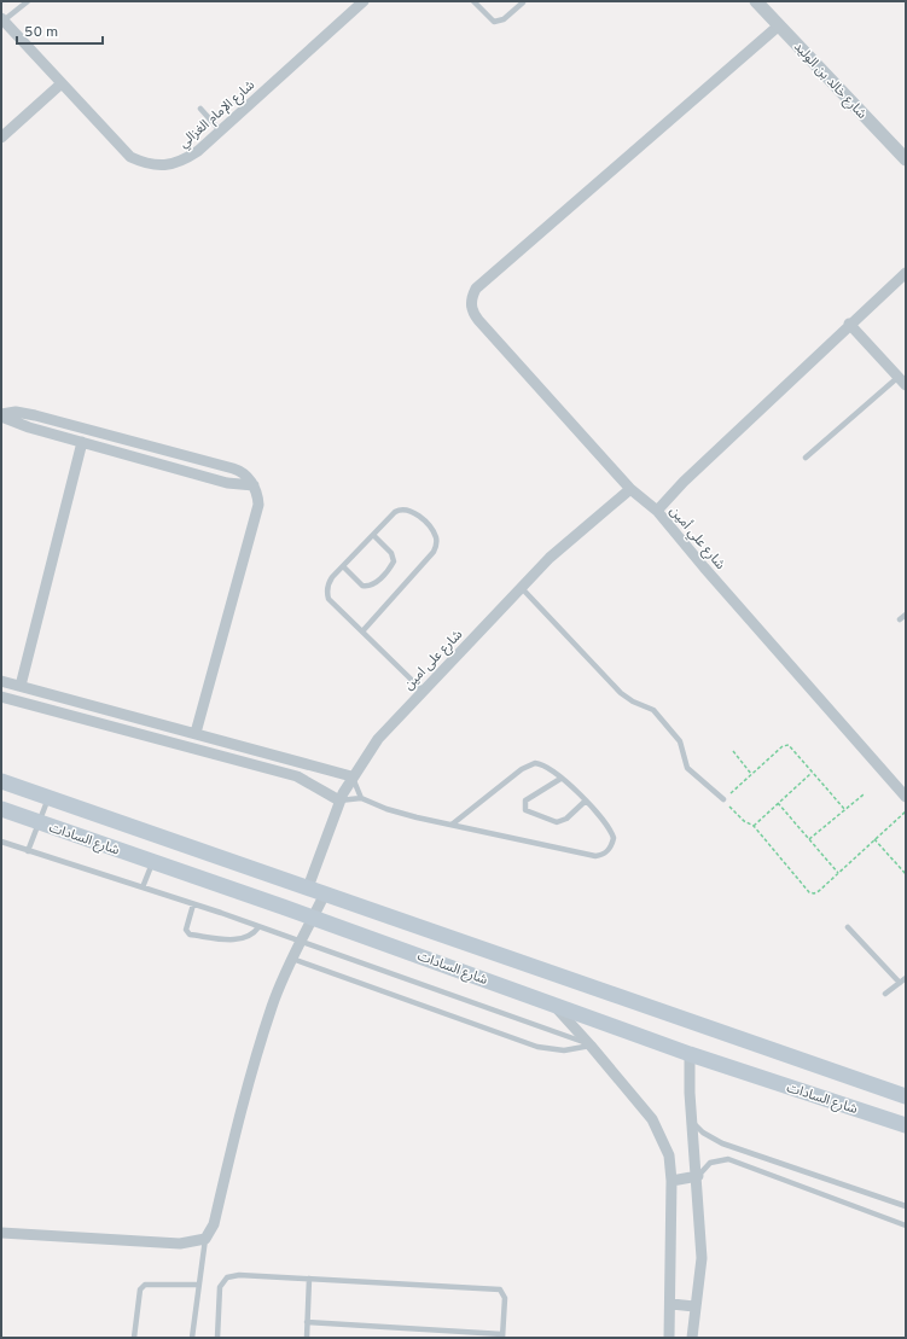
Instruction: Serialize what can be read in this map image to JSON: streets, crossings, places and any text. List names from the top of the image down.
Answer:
{
  "streets": {
    "main road": ["شارع السادات"],
    "street": [
      "شارع خالد بن الوليد",
      "شارع الإمام الغزالي",
      "شارع علي أمين",
      "شارع على امين"
    ]
  },
  "crossings": [
    ["شارع على امين", "شارع السادات"]
  ],
  "scale_bar": "50 m"
}
